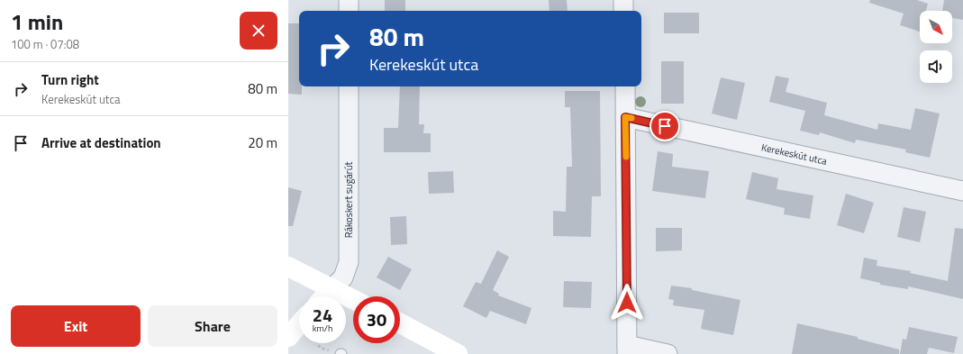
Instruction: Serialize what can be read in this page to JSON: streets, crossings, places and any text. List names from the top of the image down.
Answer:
{
  "streets": {
    "main road": ["Rákoskert sugárút"],
    "street": ["Kerekeskút utca"]
  },
  "north": "bottom right",
  "page": {
    "heading": ["1 min", "100 m · 07:08"],
    "turn": ["80 m", "Kerekeskút utca"],
    "list": [
      {
        "name": "Turn right",
        "note": "Kerekeskút utca",
        "value": "80 m"
      },
      {
        "name": "Arrive at destination",
        "value": "20 m"
      }
    ],
    "speed": "24 km/h",
    "limit": "30",
    "buttons": ["Exit", "Share"]
  }
}
